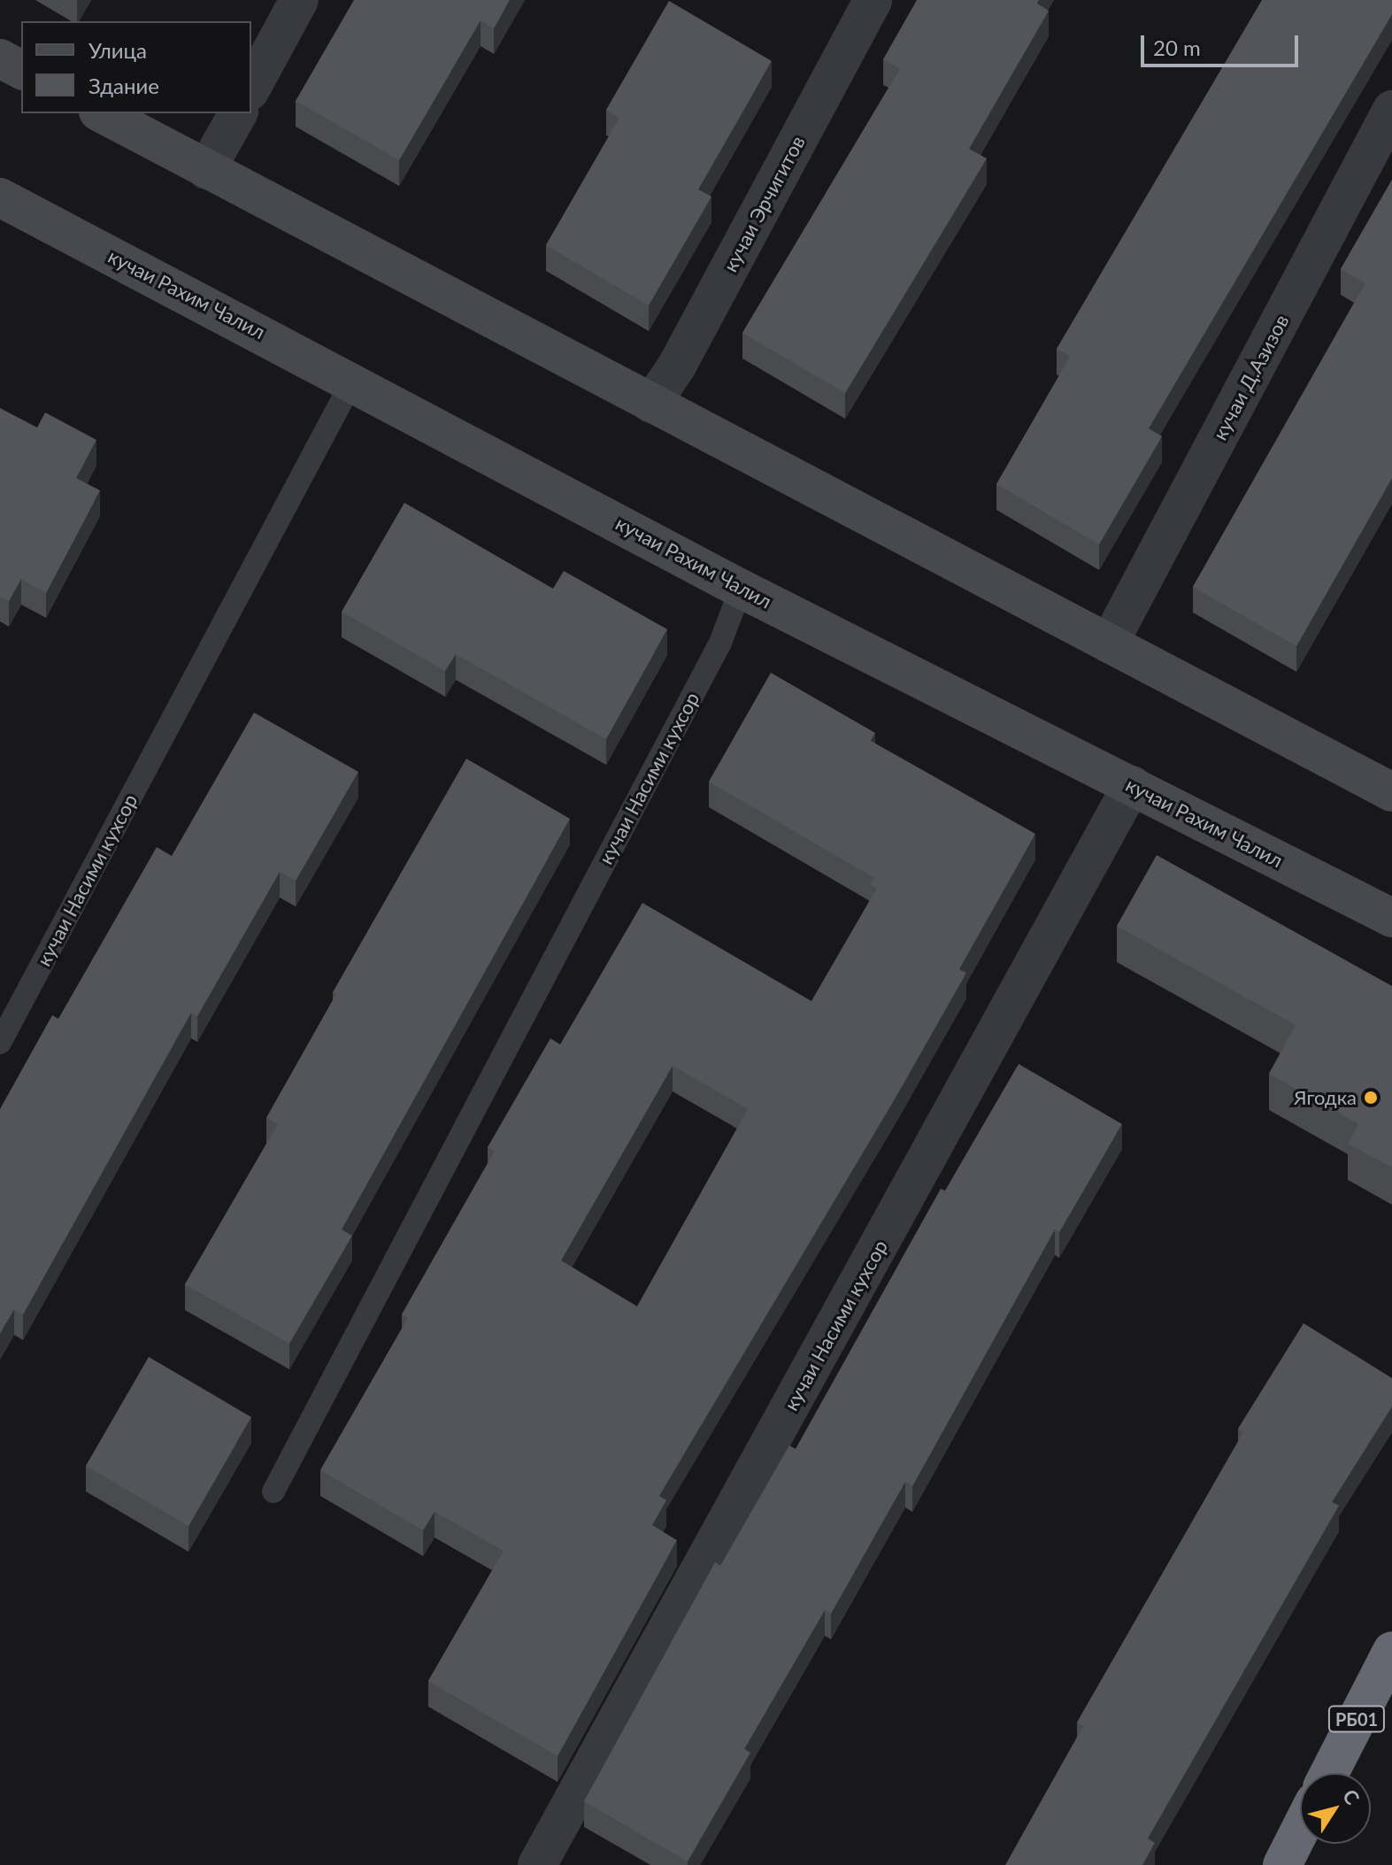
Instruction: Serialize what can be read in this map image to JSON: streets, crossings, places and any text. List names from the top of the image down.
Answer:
{
  "streets": {
    "highway": ["РБ01"],
    "main road": ["кучаи Рахим Чалил"],
    "street": ["кучаи Эрчигитов", "кучаи Д.Азизов", "кучаи Насими кухсор"]
  },
  "crossings": [
    ["кучаи Рахим Чалил", "кучаи Насими кухсор"]
  ],
  "places": ["Ягодка"],
  "legend": ["Улица", "Здание"],
  "scale_bar": "20 m",
  "north": "top right"
}
